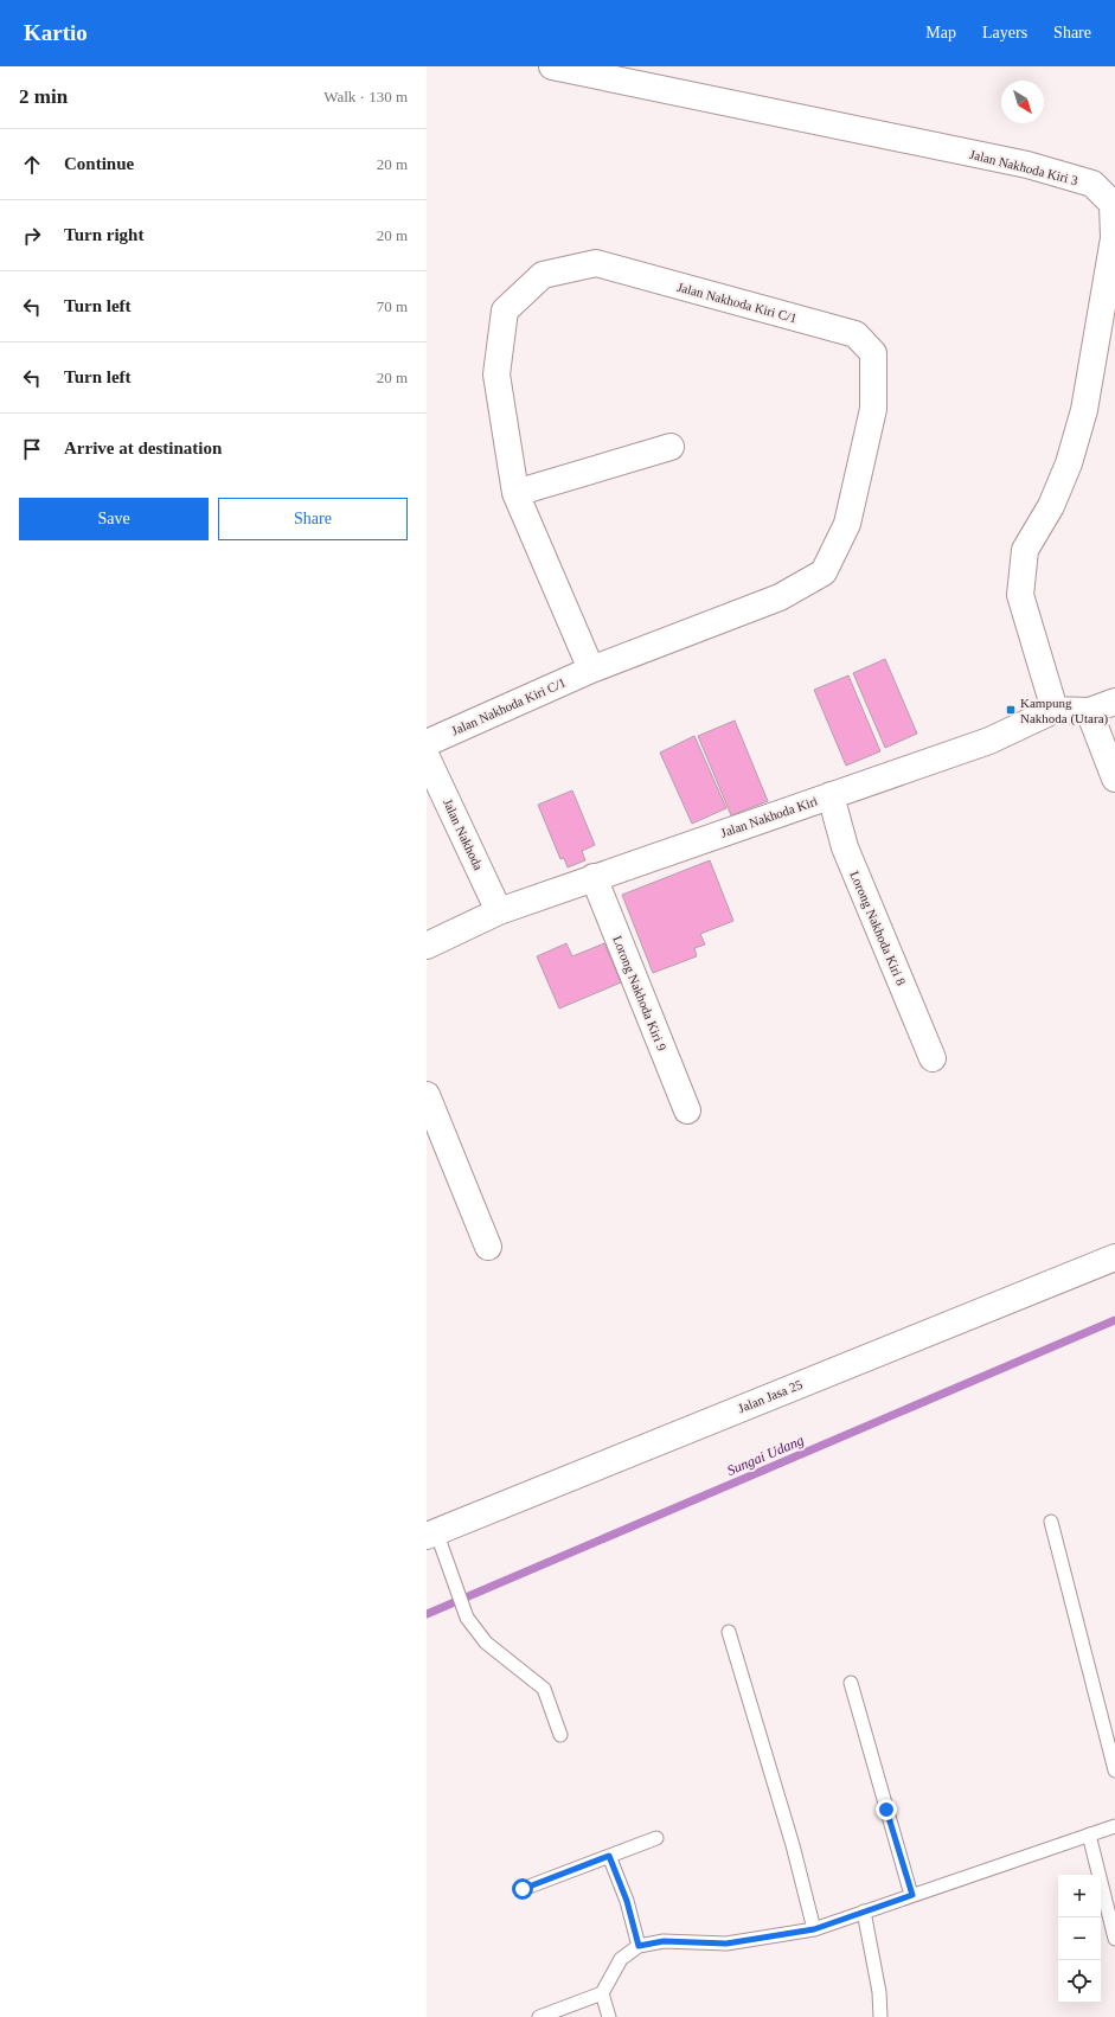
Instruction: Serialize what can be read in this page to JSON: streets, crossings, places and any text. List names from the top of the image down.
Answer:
{
  "streets": {
    "street": [
      "Jalan Nakhoda Kiri 3",
      "Jalan Nakhoda Kiri C/1",
      "Jalan Nakhoda Kiri",
      "Jalan Nakhoda",
      "Lorong Nakhoda Kiri 8",
      "Lorong Nakhoda Kiri 9",
      "Jalan Jasa 25"
    ]
  },
  "crossings": [
    ["Jalan Nakhoda Kiri 3", "Jalan Nakhoda Kiri"],
    ["Jalan Nakhoda Kiri", "Jalan Nakhoda"],
    ["Jalan Nakhoda Kiri", "Lorong Nakhoda Kiri 8"],
    ["Jalan Nakhoda Kiri", "Lorong Nakhoda Kiri 9"]
  ],
  "water": ["Sungai Udang"],
  "places": {
    "transit": ["Kampung Nakhoda (Utara)"]
  },
  "north": "bottom right",
  "page": {
    "header": "Kartio",
    "nav": ["Map", "Layers", "Share"],
    "heading": ["2 min", "Walk · 130 m"],
    "list": [
      ["Continue", "20 m"],
      ["Turn right", "20 m"],
      ["Turn left", "70 m"],
      ["Turn left", "20 m"],
      "Arrive at destination"
    ],
    "buttons": ["Save", "Share"],
    "map_buttons": ["+", "−"]
  }
}
